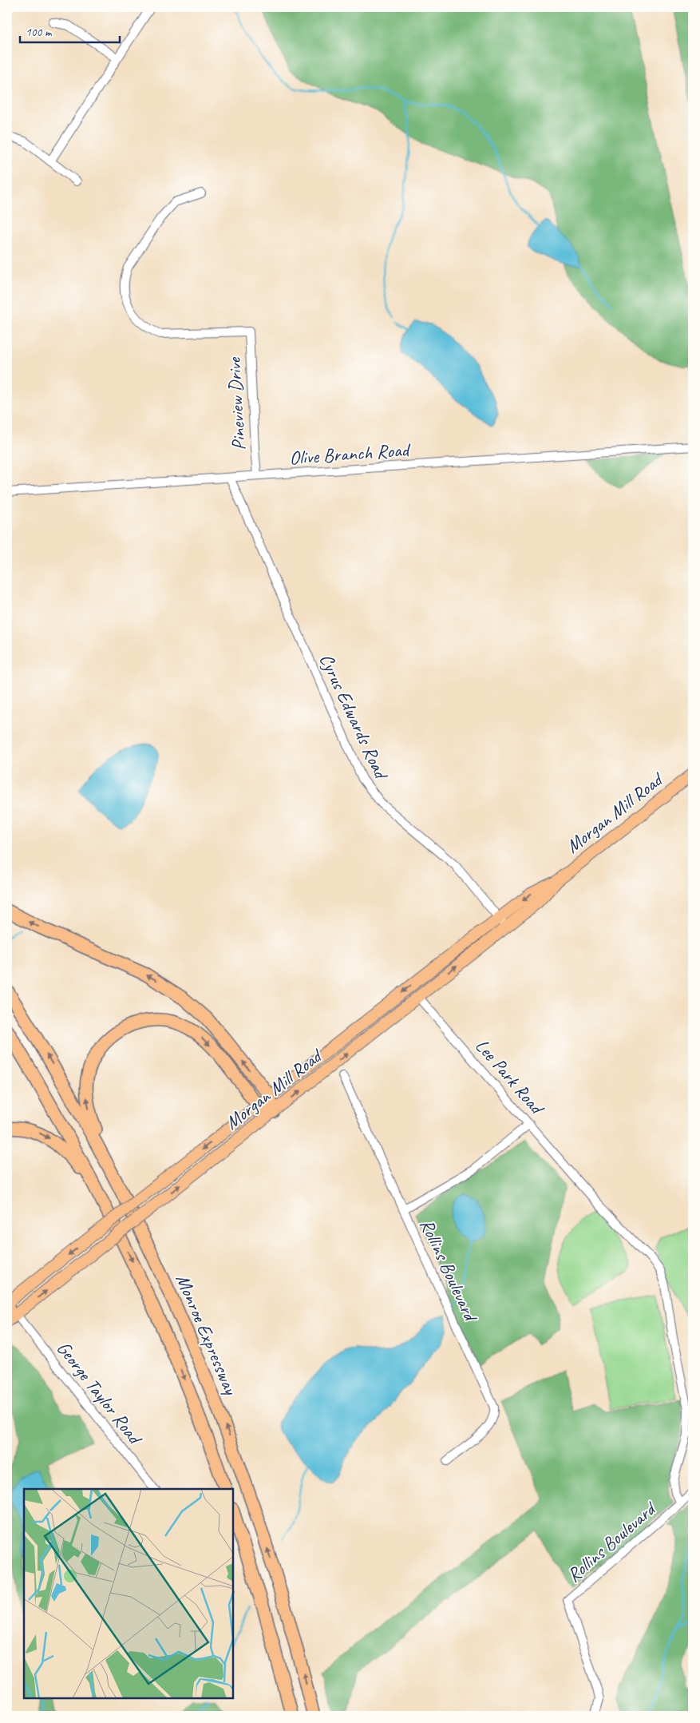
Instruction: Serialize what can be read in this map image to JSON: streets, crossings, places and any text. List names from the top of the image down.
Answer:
{
  "streets": {
    "highway": ["Monroe Expressway"],
    "main road": ["Morgan Mill Road"],
    "street": [
      "Pineview Drive",
      "Olive Branch Road",
      "Cyrus Edwards Road",
      "Lee Park Road",
      "Rollins Boulevard",
      "George Taylor Road"
    ]
  },
  "crossings": [
    ["Pineview Drive", "Olive Branch Road"],
    ["Olive Branch Road", "Cyrus Edwards Road"],
    ["Cyrus Edwards Road", "Morgan Mill Road"],
    ["Morgan Mill Road", "Lee Park Road"],
    ["Morgan Mill Road", "George Taylor Road"],
    ["Lee Park Road", "Rollins Boulevard"]
  ],
  "scale_bar": "100 m"
}
